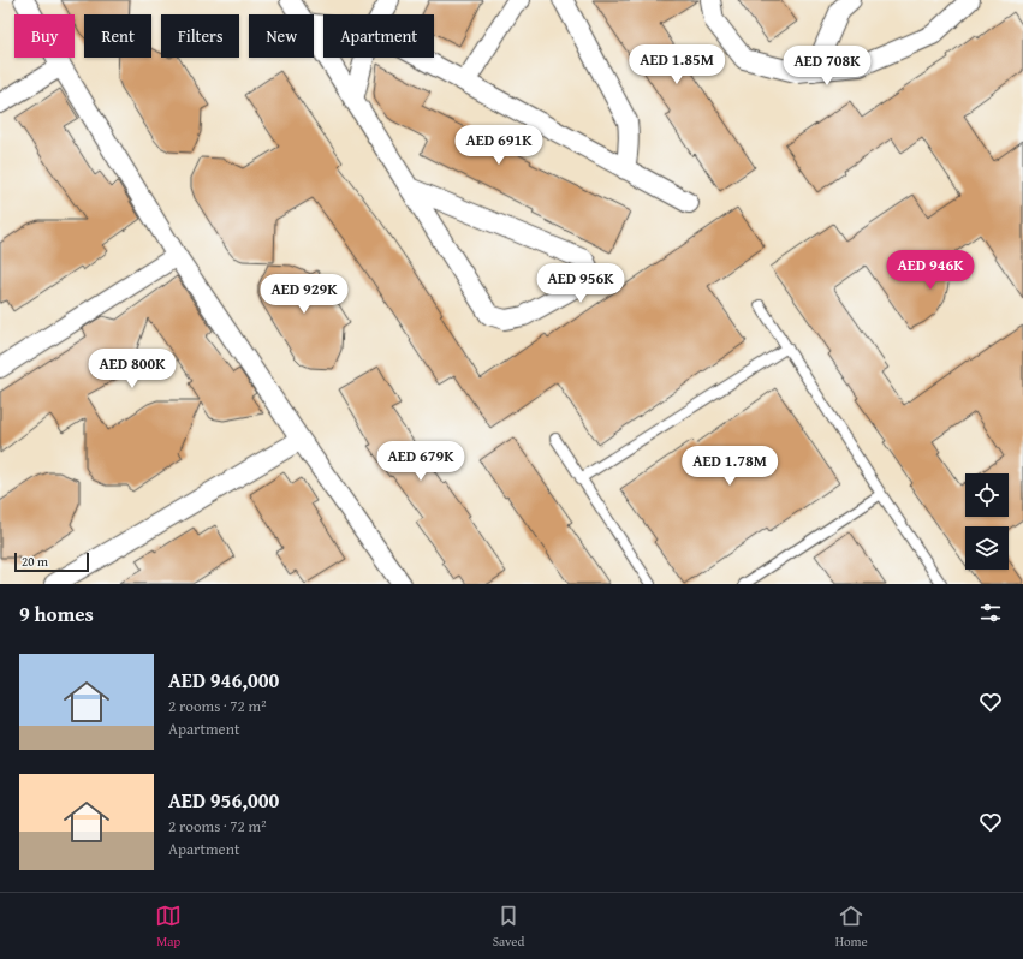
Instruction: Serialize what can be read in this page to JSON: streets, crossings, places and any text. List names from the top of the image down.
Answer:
{
  "scale_bar": "20 m",
  "page": {
    "chip": [
      "Buy",
      "Rent",
      "Filters",
      "New",
      "Apartment"
    ],
    "price": [
      "AED 1.85M",
      "AED 708K",
      "AED 691K",
      "AED 946K",
      "AED 956K",
      "AED 929K",
      "AED 800K",
      "AED 679K",
      "AED 1.78M"
    ],
    "scale": "20 m",
    "heading": "9 homes",
    "list": [
      {
        "name": "AED 946,000",
        "note": "2 rooms · 72 m² · Apartment"
      },
      {
        "name": "AED 956,000",
        "note": "2 rooms · 72 m² · Apartment"
      }
    ],
    "tabs": ["Map", "Saved", "Home"]
  }
}
